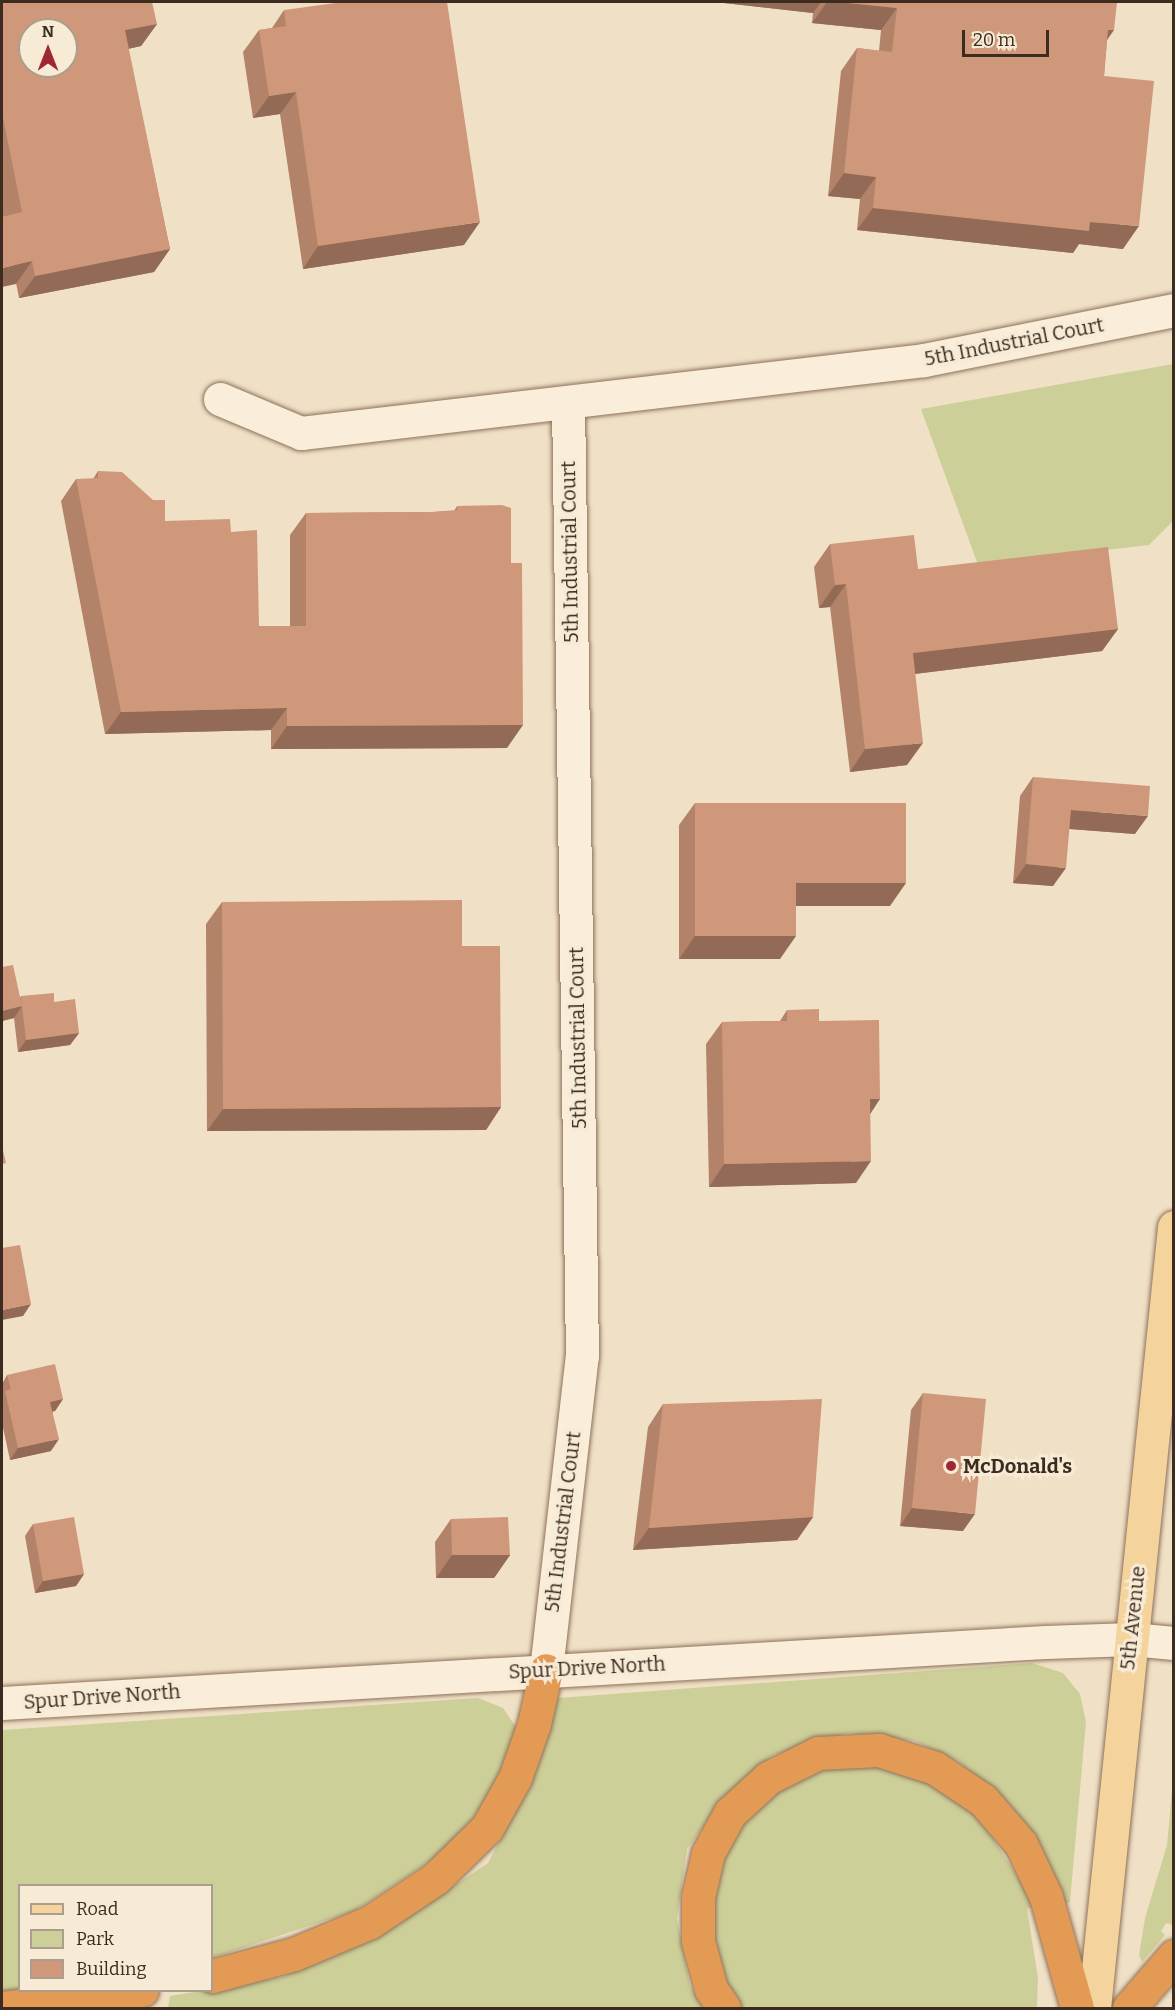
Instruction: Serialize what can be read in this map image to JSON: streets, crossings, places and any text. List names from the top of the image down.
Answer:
{
  "streets": {
    "main road": ["5th Avenue"],
    "street": ["5th Industrial Court", "Spur Drive North"]
  },
  "crossings": [
    ["5th Industrial Court", "Spur Drive North"],
    ["5th Avenue", "Spur Drive North"]
  ],
  "places": ["McDonald's"],
  "legend": ["Road", "Park", "Building"],
  "scale_bar": "20 m",
  "north": "top"
}
